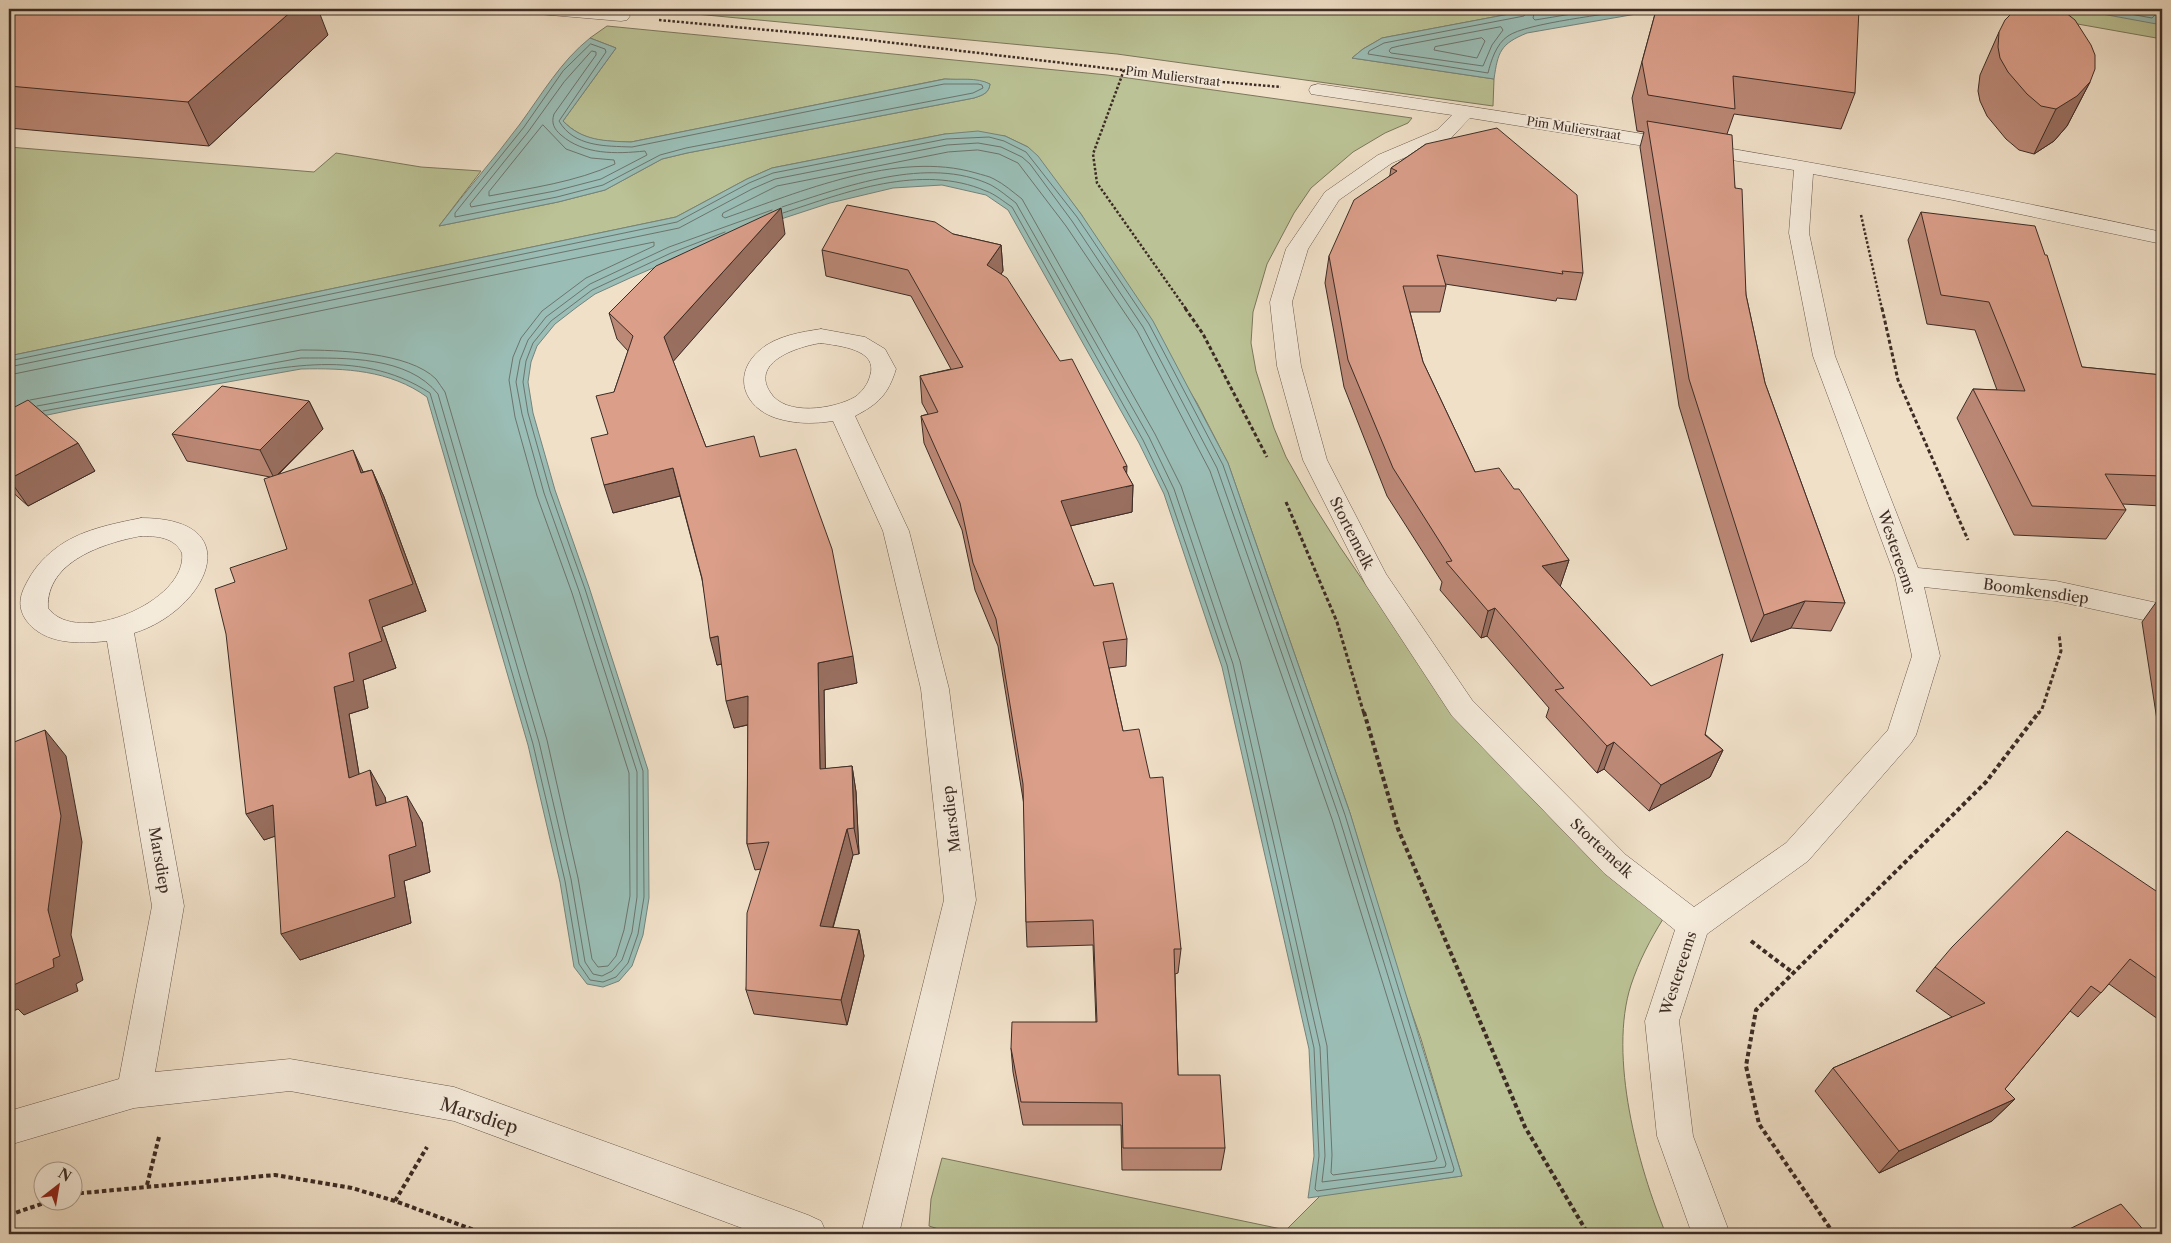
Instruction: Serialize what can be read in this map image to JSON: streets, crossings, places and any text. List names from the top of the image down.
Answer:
{
  "streets": {
    "street": [
      "Pim Mulierstraat",
      "Stortemelk",
      "Westereems",
      "Boomkensdiep",
      "Marsdiep"
    ]
  },
  "crossings": [
    ["Pim Mulierstraat", "Stortemelk"],
    ["Pim Mulierstraat", "Westereems"],
    ["Stortemelk", "Westereems"],
    ["Westereems", "Boomkensdiep"]
  ],
  "north": "top right"
}
